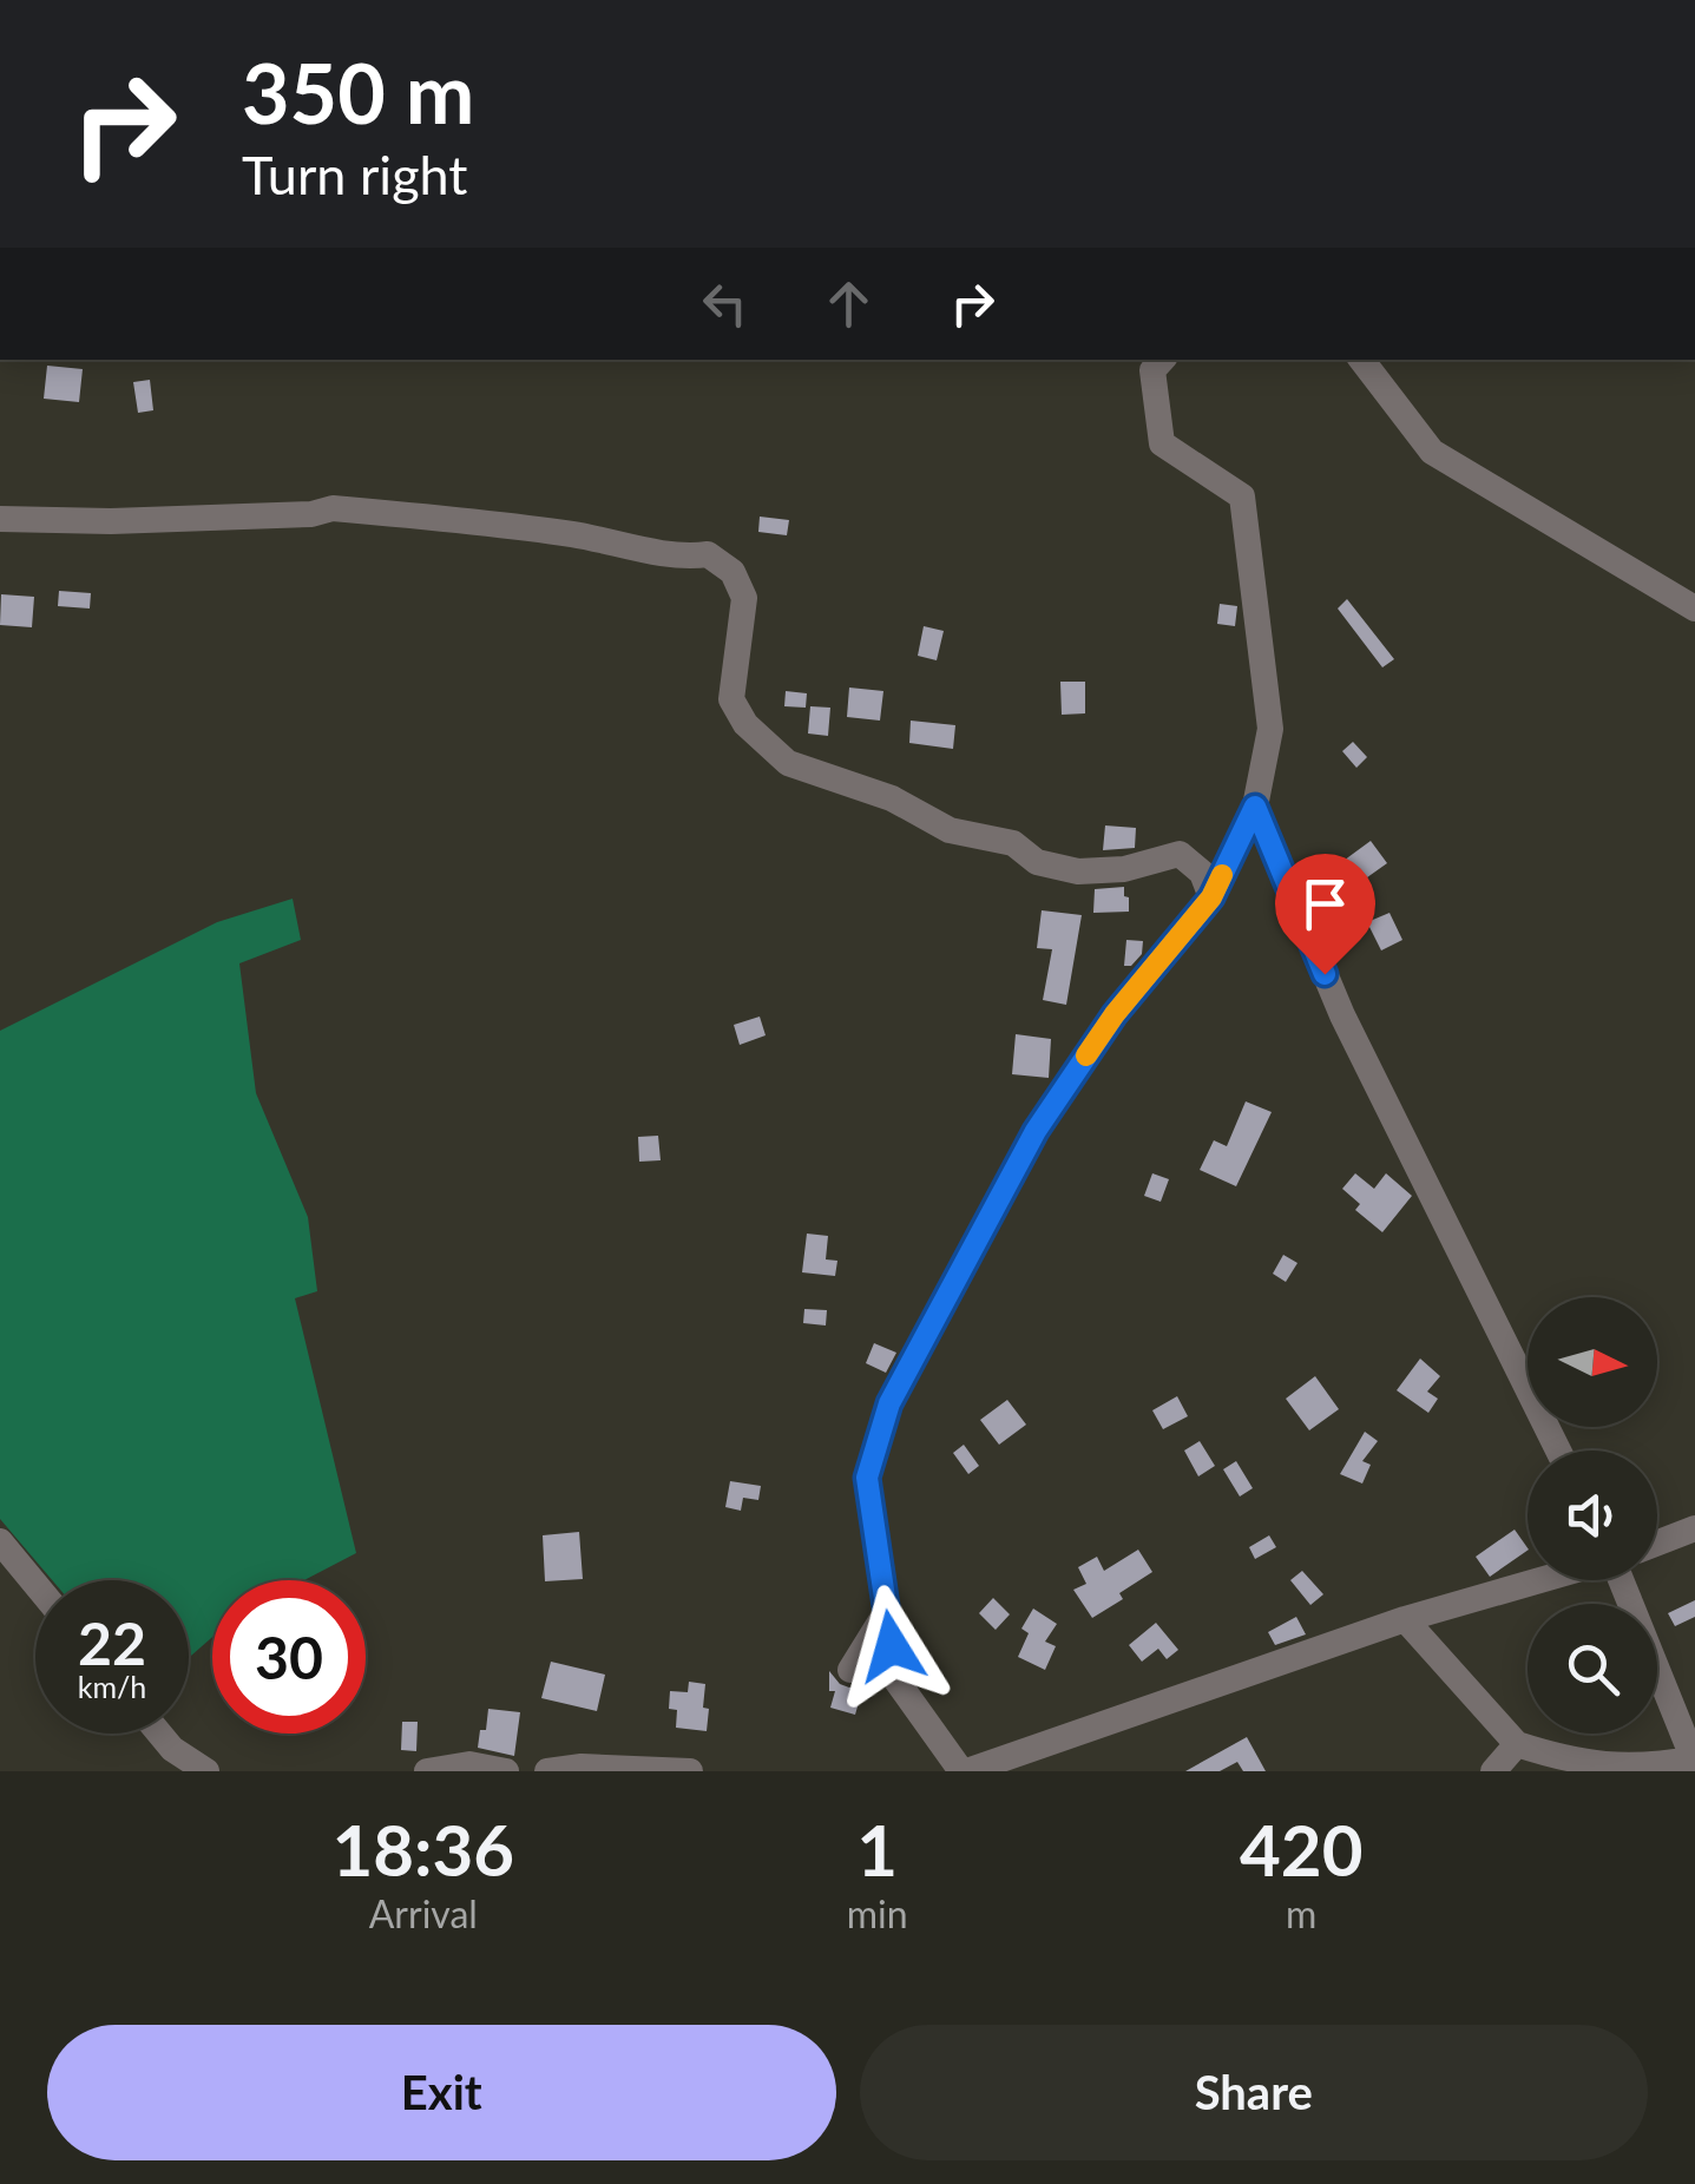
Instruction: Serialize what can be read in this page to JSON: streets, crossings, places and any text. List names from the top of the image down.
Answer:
{
  "north": "right",
  "page": {
    "turn": ["350 m", "Turn right"],
    "speed": "22 km/h",
    "limit": "30",
    "eta": [
      "18:36",
      "Arrival",
      "1",
      "min",
      "420",
      "m"
    ],
    "buttons": ["Exit", "Share"]
  }
}
